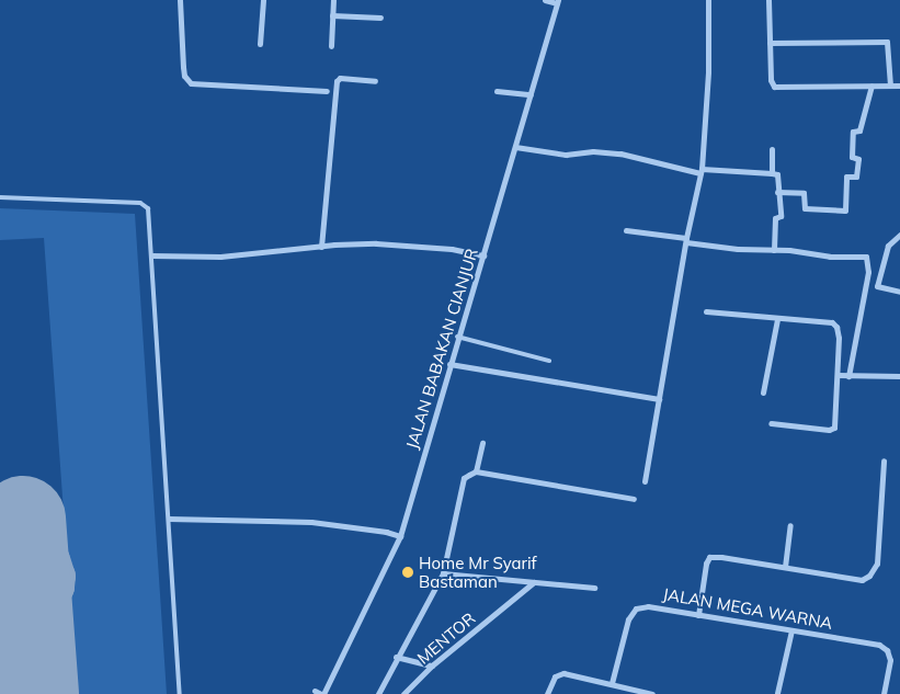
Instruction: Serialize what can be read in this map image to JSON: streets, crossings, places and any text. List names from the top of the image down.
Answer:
{
  "streets": {
    "street": ["JALAN BABAKAN CIANJUR", "JALAN MEGA WARNA", "MENTOR"]
  },
  "places": ["Home Mr Syarif Bastaman"]
}
